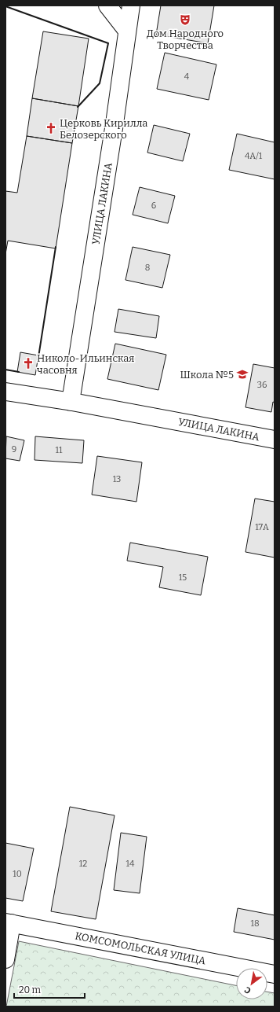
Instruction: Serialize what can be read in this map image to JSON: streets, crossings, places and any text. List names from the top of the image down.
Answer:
{
  "streets": {
    "street": ["УЛИЦА ЛАКИНА", "КОМСОМОЛЬСКАЯ УЛИЦА"]
  },
  "places": {
    "theatre": ["Дом Народного Творчества"],
    "church": ["Церковь Кирилла Белозерского", "Николо-Ильинская часовня"],
    "school or university": ["Школа №5"]
  },
  "house_numbers": [
    "4",
    "4А/1",
    "6",
    "8",
    "36",
    "9",
    "11",
    "13",
    "17А",
    "15",
    "12",
    "14",
    "10",
    "18"
  ],
  "scale_bar": "20 m",
  "north": "bottom left"
}
